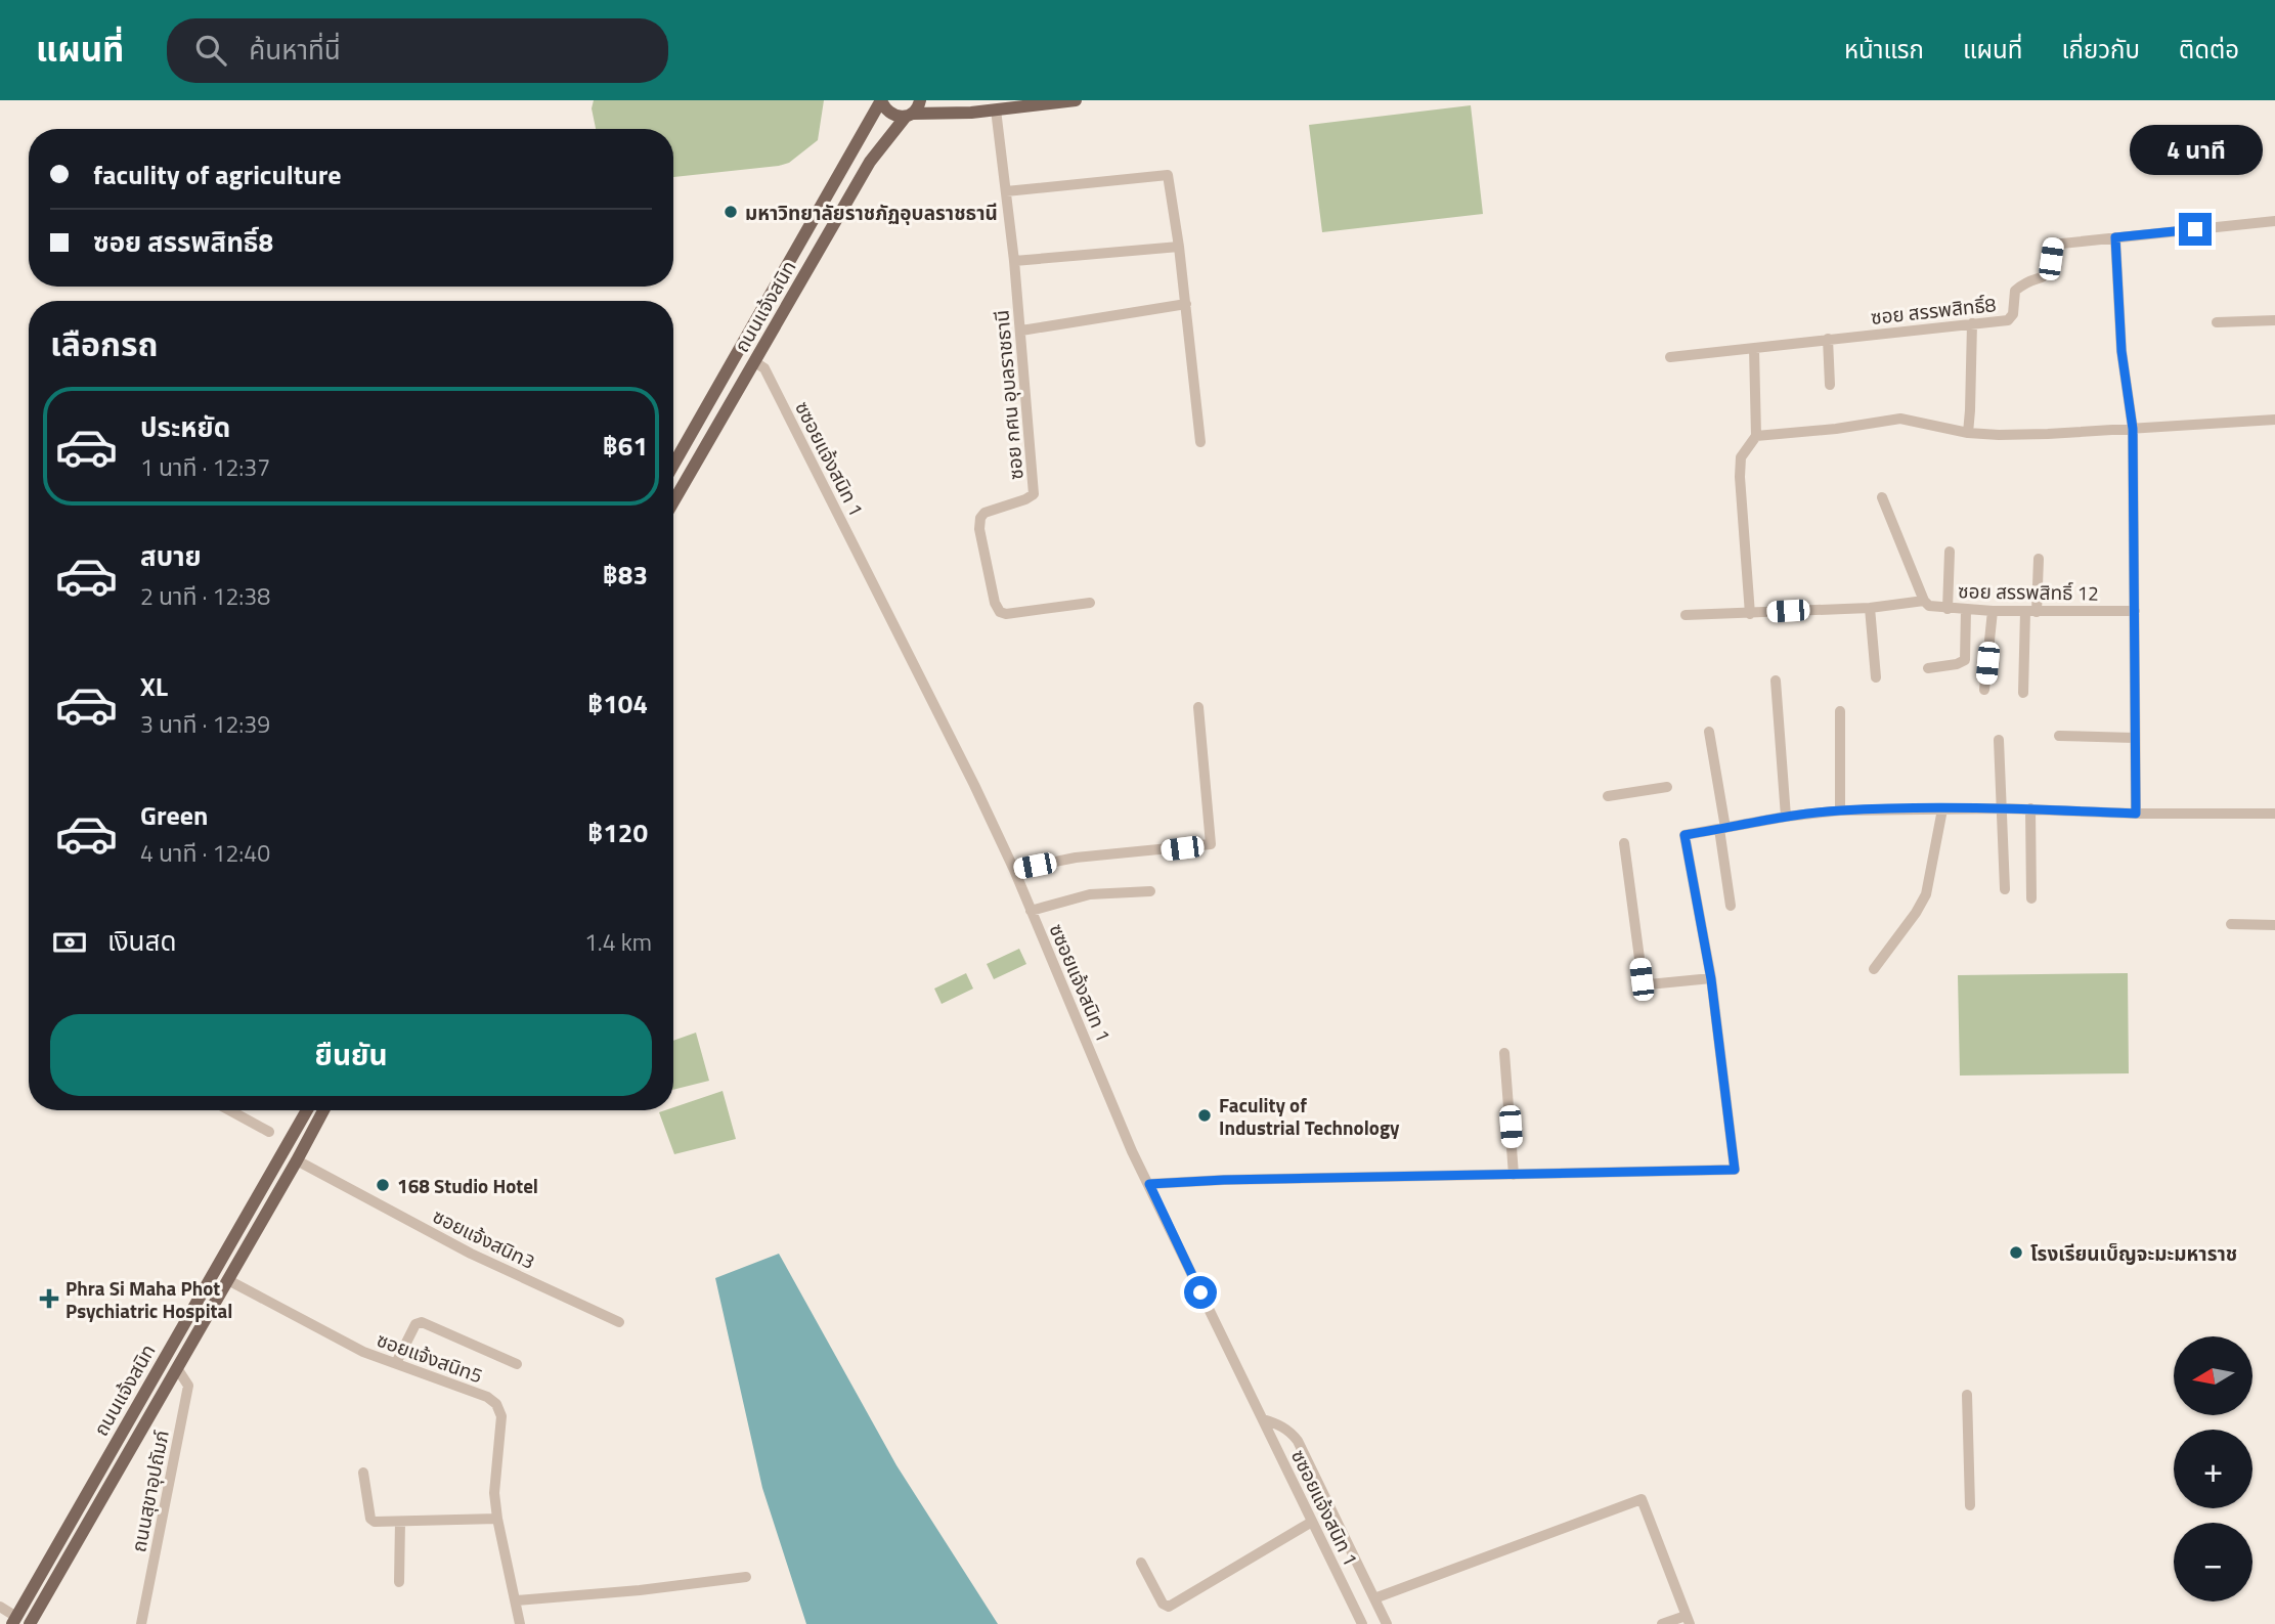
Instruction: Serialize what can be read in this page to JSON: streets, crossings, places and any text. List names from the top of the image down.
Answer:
{
  "streets": {
    "main road": ["ถนนแจ้งสนิท"],
    "street": [
      "ซอย สรรพสิทธิ์8",
      "ซอย กศน อุบลราชธานี",
      "ซซอยแจ้งสนิท 1",
      "ซอย สรรพสิทธิ์ 12",
      "ซอยแจ้งสนิท3",
      "ซอยแจ้งสนิท5",
      "ถนนสุขาอุปถัมภ์"
    ]
  },
  "crossings": [
    ["ถนนแจ้งสนิท", "ซซอยแจ้งสนิท 1"],
    ["ถนนแจ้งสนิท", "ซอยแจ้งสนิท3"],
    ["ถนนแจ้งสนิท", "ซอยแจ้งสนิท5"],
    ["ถนนแจ้งสนิท", "ถนนสุขาอุปถัมภ์"]
  ],
  "places": {
    "other": [
      "มหาวิทยาลัยราชภัฏอุบลราชธานี",
      "Faculity of Industrial Technology",
      "168 Studio Hotel",
      "โรงเรียนเบ็ญจะมะมหาราช"
    ],
    "health": ["Phra Si Maha Phot Psychiatric Hospital"]
  },
  "north": "left",
  "page": {
    "header": "แผนที่",
    "search": "ค้นหาที่นี่",
    "nav": [
      "หน้าแรก",
      "แผนที่",
      "เกี่ยวกับ",
      "ติดต่อ"
    ],
    "bubble": "4 นาที",
    "banner": ["faculity of agriculture", "ซอย สรรพสิทธิ์8"],
    "heading": "เลือกรถ",
    "list": [
      {
        "name": "ประหยัด",
        "note": "1 นาที · 12:37",
        "value": "฿61"
      },
      {
        "name": "สบาย",
        "note": "2 นาที · 12:38",
        "value": "฿83"
      },
      {
        "name": "XL",
        "note": "3 นาที · 12:39",
        "value": "฿104"
      },
      {
        "name": "Green",
        "note": "4 นาที · 12:40",
        "value": "฿120"
      }
    ],
    "pay": ["เงินสด", "1.4 km"],
    "buttons": "ยืนยัน",
    "map_buttons": ["+", "−"]
  }
}
